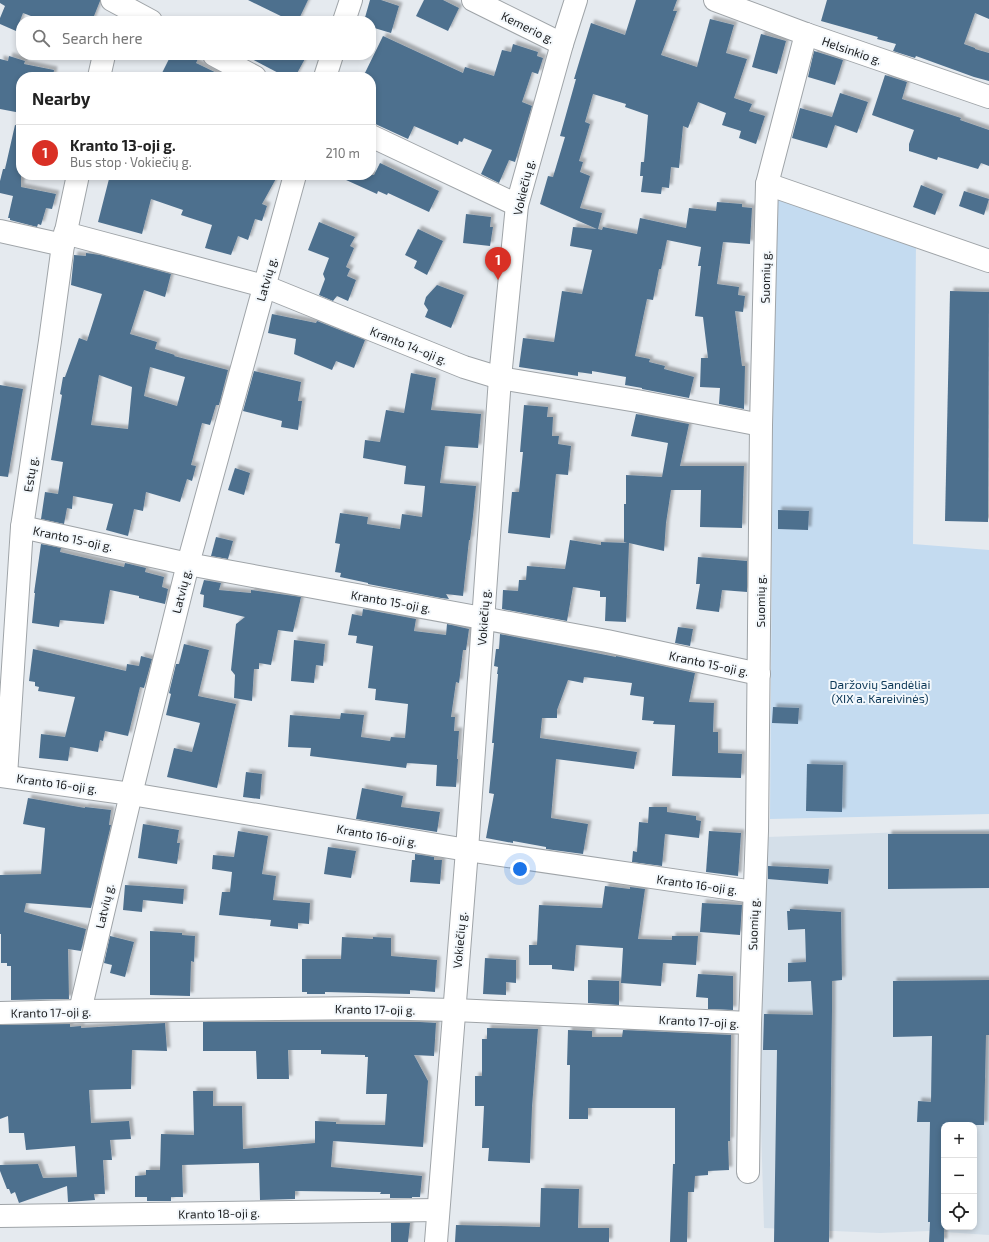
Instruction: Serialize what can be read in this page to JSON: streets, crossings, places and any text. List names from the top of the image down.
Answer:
{
  "streets": {
    "street": [
      "Kemerio g.",
      "Helsinkio g.",
      "Vokiečių g.",
      "Suomių g.",
      "Latvių g.",
      "Kranto 14-oji g.",
      "Estų g.",
      "Kranto 15-oji g.",
      "Kranto 16-oji g.",
      "Kranto 17-oji g.",
      "Kranto 18-oji g."
    ]
  },
  "crossings": [
    ["Kemerio g.", "Vokiečių g."],
    ["Helsinkio g.", "Suomių g."],
    ["Vokiečių g.", "Kranto 14-oji g."],
    ["Vokiečių g.", "Kranto 15-oji g."],
    ["Vokiečių g.", "Kranto 16-oji g."],
    ["Vokiečių g.", "Kranto 17-oji g."],
    ["Vokiečių g.", "Kranto 18-oji g."],
    ["Suomių g.", "Kranto 14-oji g."],
    ["Suomių g.", "Kranto 15-oji g."],
    ["Suomių g.", "Kranto 16-oji g."],
    ["Suomių g.", "Kranto 17-oji g."],
    ["Latvių g.", "Kranto 14-oji g."],
    ["Latvių g.", "Kranto 15-oji g."],
    ["Latvių g.", "Kranto 16-oji g."],
    ["Latvių g.", "Kranto 17-oji g."],
    ["Kranto 14-oji g.", "Estų g."],
    ["Estų g.", "Kranto 15-oji g."],
    ["Estų g.", "Kranto 16-oji g."]
  ],
  "parks": ["Daržovių Sandėliai (XIX a. Kareivinės)"],
  "page": {
    "search": "Search here",
    "heading": "Nearby",
    "list": [
      {
        "mark": "1",
        "name": "Kranto 13-oji g.",
        "note": "Bus stop · Vokiečių g.",
        "value": "210 m"
      }
    ],
    "pins": "1",
    "map_buttons": ["+", "−"]
  }
}
